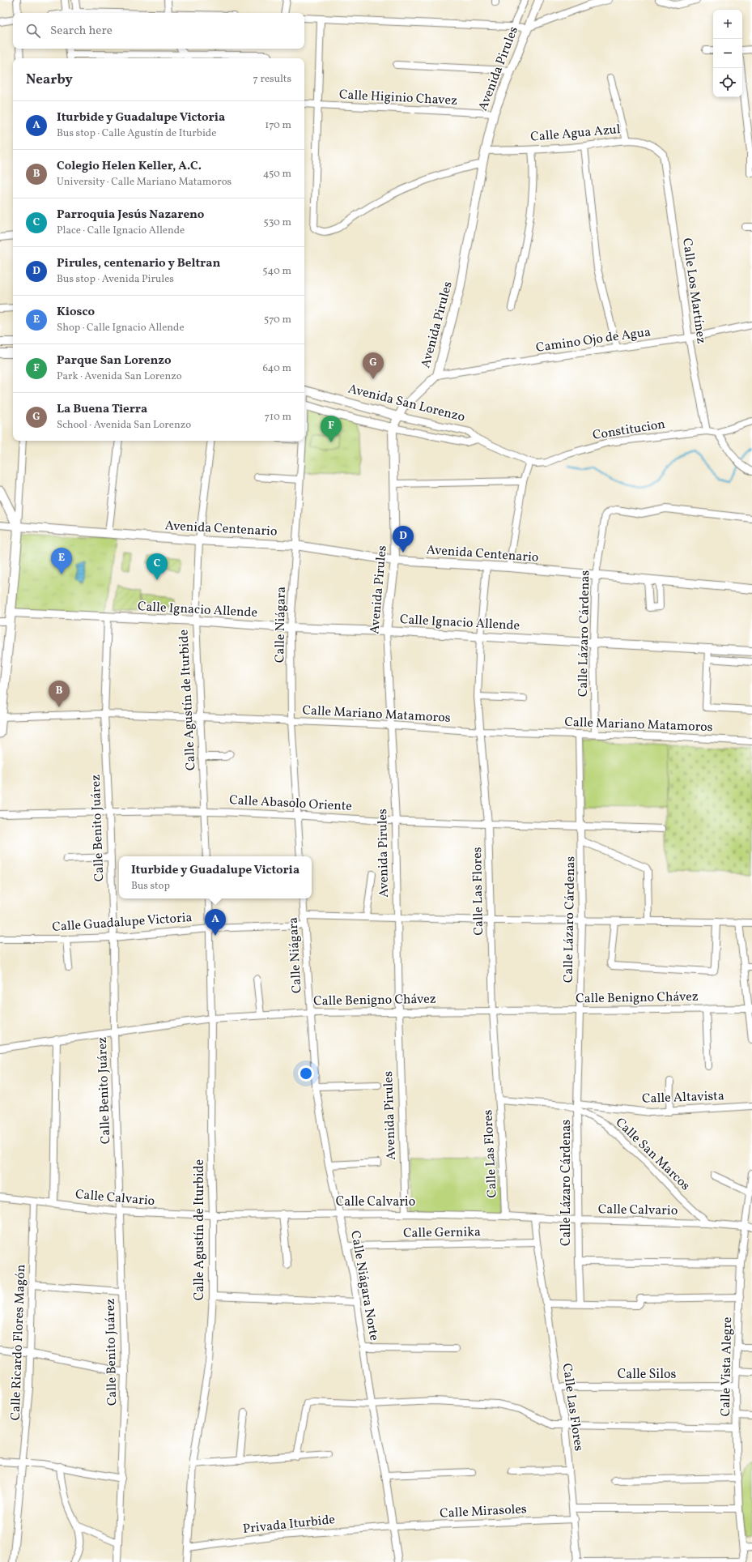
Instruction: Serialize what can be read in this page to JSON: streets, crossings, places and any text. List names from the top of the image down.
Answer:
{
  "streets": {
    "street": [
      "Avenida Pirules",
      "Calle Higinio Chavez",
      "Calle Agua Azul",
      "Calle Los Martínez",
      "Camino Ojo de Agua",
      "Avenida San Lorenzo",
      "Constitucion",
      "Avenida Centenario",
      "Calle Ignacio Allende",
      "Calle Niágara",
      "Calle Lázaro Cárdenas",
      "Calle Agustín de Iturbide",
      "Calle Mariano Matamoros",
      "Calle Abasolo Oriente",
      "Calle Benito Juárez",
      "Calle Las Flores",
      "Calle Guadalupe Victoria",
      "Calle Benigno Chávez",
      "Calle Altavista",
      "Calle San Marcos",
      "Calle Calvario",
      "Calle Gernika",
      "Calle Niágara Norte",
      "Calle Ricardo Flores Magón",
      "Calle Vista Alegre",
      "Calle Silos",
      "Calle Mirasoles",
      "Privada Iturbide"
    ]
  },
  "crossings": [
    ["Avenida Pirules", "Calle Higinio Chavez"],
    ["Avenida Pirules", "Calle Agua Azul"],
    ["Avenida Pirules", "Camino Ojo de Agua"],
    ["Avenida Pirules", "Avenida San Lorenzo"],
    ["Avenida Pirules", "Avenida Centenario"],
    ["Avenida Pirules", "Calle Ignacio Allende"],
    ["Avenida Pirules", "Calle Mariano Matamoros"],
    ["Avenida Pirules", "Calle Abasolo Oriente"],
    ["Avenida Pirules", "Calle Benigno Chávez"],
    ["Avenida Pirules", "Calle Calvario"],
    ["Calle Agua Azul", "Calle Los Martínez"],
    ["Calle Los Martínez", "Camino Ojo de Agua"],
    ["Calle Los Martínez", "Constitucion"],
    ["Avenida San Lorenzo", "Constitucion"],
    ["Avenida Centenario", "Calle Niágara"],
    ["Avenida Centenario", "Calle Lázaro Cárdenas"],
    ["Avenida Centenario", "Calle Agustín de Iturbide"],
    ["Avenida Centenario", "Calle Las Flores"],
    ["Calle Ignacio Allende", "Calle Niágara"],
    ["Calle Ignacio Allende", "Calle Lázaro Cárdenas"],
    ["Calle Ignacio Allende", "Calle Agustín de Iturbide"],
    ["Calle Ignacio Allende", "Calle Benito Juárez"],
    ["Calle Ignacio Allende", "Calle Las Flores"],
    ["Calle Niágara", "Calle Mariano Matamoros"],
    ["Calle Niágara", "Calle Abasolo Oriente"],
    ["Calle Niágara", "Calle Guadalupe Victoria"],
    ["Calle Niágara", "Calle Benigno Chávez"],
    ["Calle Niágara", "Calle Niágara Norte"],
    ["Calle Lázaro Cárdenas", "Calle Mariano Matamoros"],
    ["Calle Lázaro Cárdenas", "Calle Abasolo Oriente"],
    ["Calle Lázaro Cárdenas", "Calle Benigno Chávez"],
    ["Calle Lázaro Cárdenas", "Calle Altavista"],
    ["Calle Lázaro Cárdenas", "Calle San Marcos"],
    ["Calle Lázaro Cárdenas", "Calle Calvario"],
    ["Calle Lázaro Cárdenas", "Calle Vista Alegre"],
    ["Calle Agustín de Iturbide", "Calle Mariano Matamoros"],
    ["Calle Agustín de Iturbide", "Calle Abasolo Oriente"],
    ["Calle Agustín de Iturbide", "Calle Guadalupe Victoria"],
    ["Calle Agustín de Iturbide", "Calle Benigno Chávez"],
    ["Calle Agustín de Iturbide", "Calle Calvario"],
    ["Calle Agustín de Iturbide", "Privada Iturbide"],
    ["Calle Mariano Matamoros", "Calle Benito Juárez"],
    ["Calle Mariano Matamoros", "Calle Las Flores"],
    ["Calle Abasolo Oriente", "Calle Benito Juárez"],
    ["Calle Abasolo Oriente", "Calle Las Flores"],
    ["Calle Benito Juárez", "Calle Guadalupe Victoria"],
    ["Calle Benito Juárez", "Calle Benigno Chávez"],
    ["Calle Benito Juárez", "Calle Calvario"],
    ["Calle Las Flores", "Calle Benigno Chávez"],
    ["Calle Las Flores", "Calle San Marcos"],
    ["Calle Las Flores", "Calle Calvario"],
    ["Calle Las Flores", "Calle Gernika"],
    ["Calle Las Flores", "Calle Silos"],
    ["Calle Las Flores", "Calle Mirasoles"],
    ["Calle Benigno Chávez", "Calle Niágara Norte"],
    ["Calle Altavista", "Calle San Marcos"],
    ["Calle San Marcos", "Calle Calvario"],
    ["Calle Calvario", "Calle Niágara Norte"],
    ["Calle Calvario", "Calle Ricardo Flores Magón"],
    ["Calle Calvario", "Calle Vista Alegre"],
    ["Calle Gernika", "Calle Niágara Norte"],
    ["Calle Niágara Norte", "Calle Mirasoles"],
    ["Calle Niágara Norte", "Privada Iturbide"],
    ["Calle Vista Alegre", "Calle Silos"],
    ["Calle Mirasoles", "Privada Iturbide"]
  ],
  "page": {
    "map_buttons": ["+", "−"],
    "search": "Search here",
    "heading": ["Nearby", "7 results"],
    "list": [
      {
        "mark": "A",
        "name": "Iturbide y Guadalupe Victoria",
        "note": "Bus stop · Calle Agustín de Iturbide",
        "value": "170 m"
      },
      {
        "mark": "B",
        "name": "Colegio Helen Keller, A.C.",
        "note": "University · Calle Mariano Matamoros",
        "value": "450 m"
      },
      {
        "mark": "C",
        "name": "Parroquia Jesús Nazareno",
        "note": "Place · Calle Ignacio Allende",
        "value": "530 m"
      },
      {
        "mark": "D",
        "name": "Pirules, centenario y Beltran",
        "note": "Bus stop · Avenida Pirules",
        "value": "540 m"
      },
      {
        "mark": "E",
        "name": "Kiosco",
        "note": "Shop · Calle Ignacio Allende",
        "value": "570 m"
      },
      {
        "mark": "F",
        "name": "Parque San Lorenzo",
        "note": "Park · Avenida San Lorenzo",
        "value": "640 m"
      },
      {
        "mark": "G",
        "name": "La Buena Tierra",
        "note": "School · Avenida San Lorenzo",
        "value": "710 m"
      }
    ],
    "pins": [
      "G",
      "F",
      "D",
      "E",
      "C",
      "B",
      "A"
    ],
    "popup": ["Iturbide y Guadalupe Victoria", "Bus stop"]
  }
}
